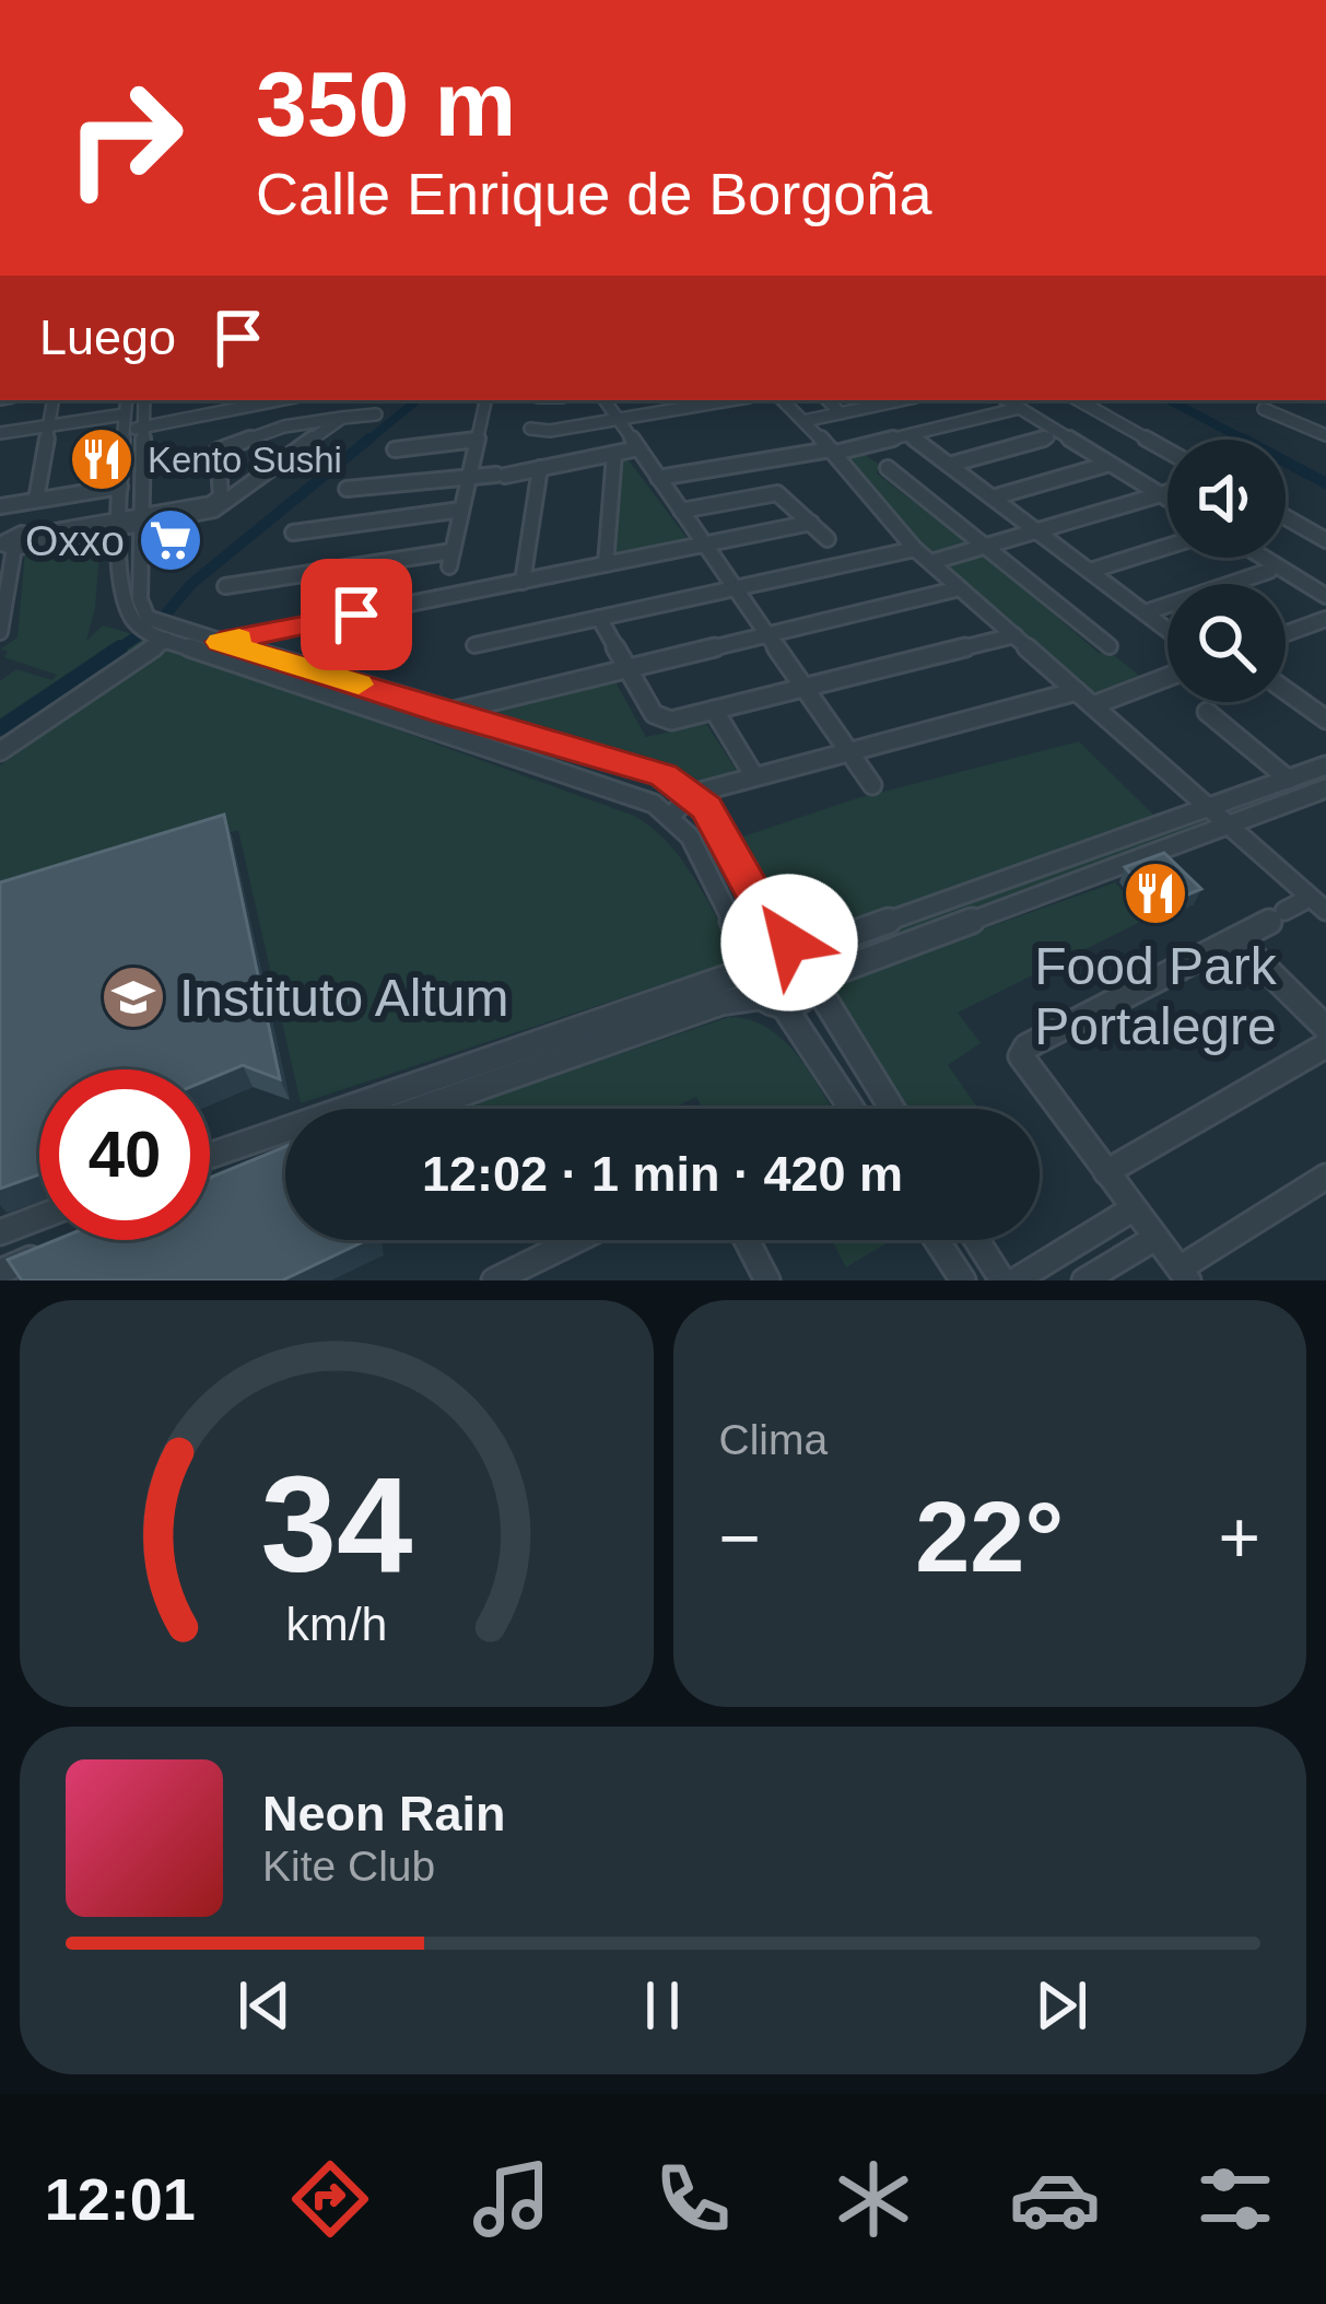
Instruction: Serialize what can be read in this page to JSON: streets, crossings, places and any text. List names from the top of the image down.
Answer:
{
  "places": {
    "restaurant": ["Kento Sushi", "Food Park Portalegre"],
    "supermarket": ["Oxxo"],
    "school or university": ["Instituto Altum"]
  },
  "page": {
    "turn": ["350 m", "Calle Enrique de Borgoña"],
    "then": "Luego",
    "limit": "40",
    "trip": "12:02 · 1 min · 420 m",
    "tile": "Clima",
    "heat": ["−", "22°", "+"],
    "song": ["Neon Rain", "Kite Club"],
    "tabs": "12:01",
    "gauge": ["34", "km/h"]
  }
}
